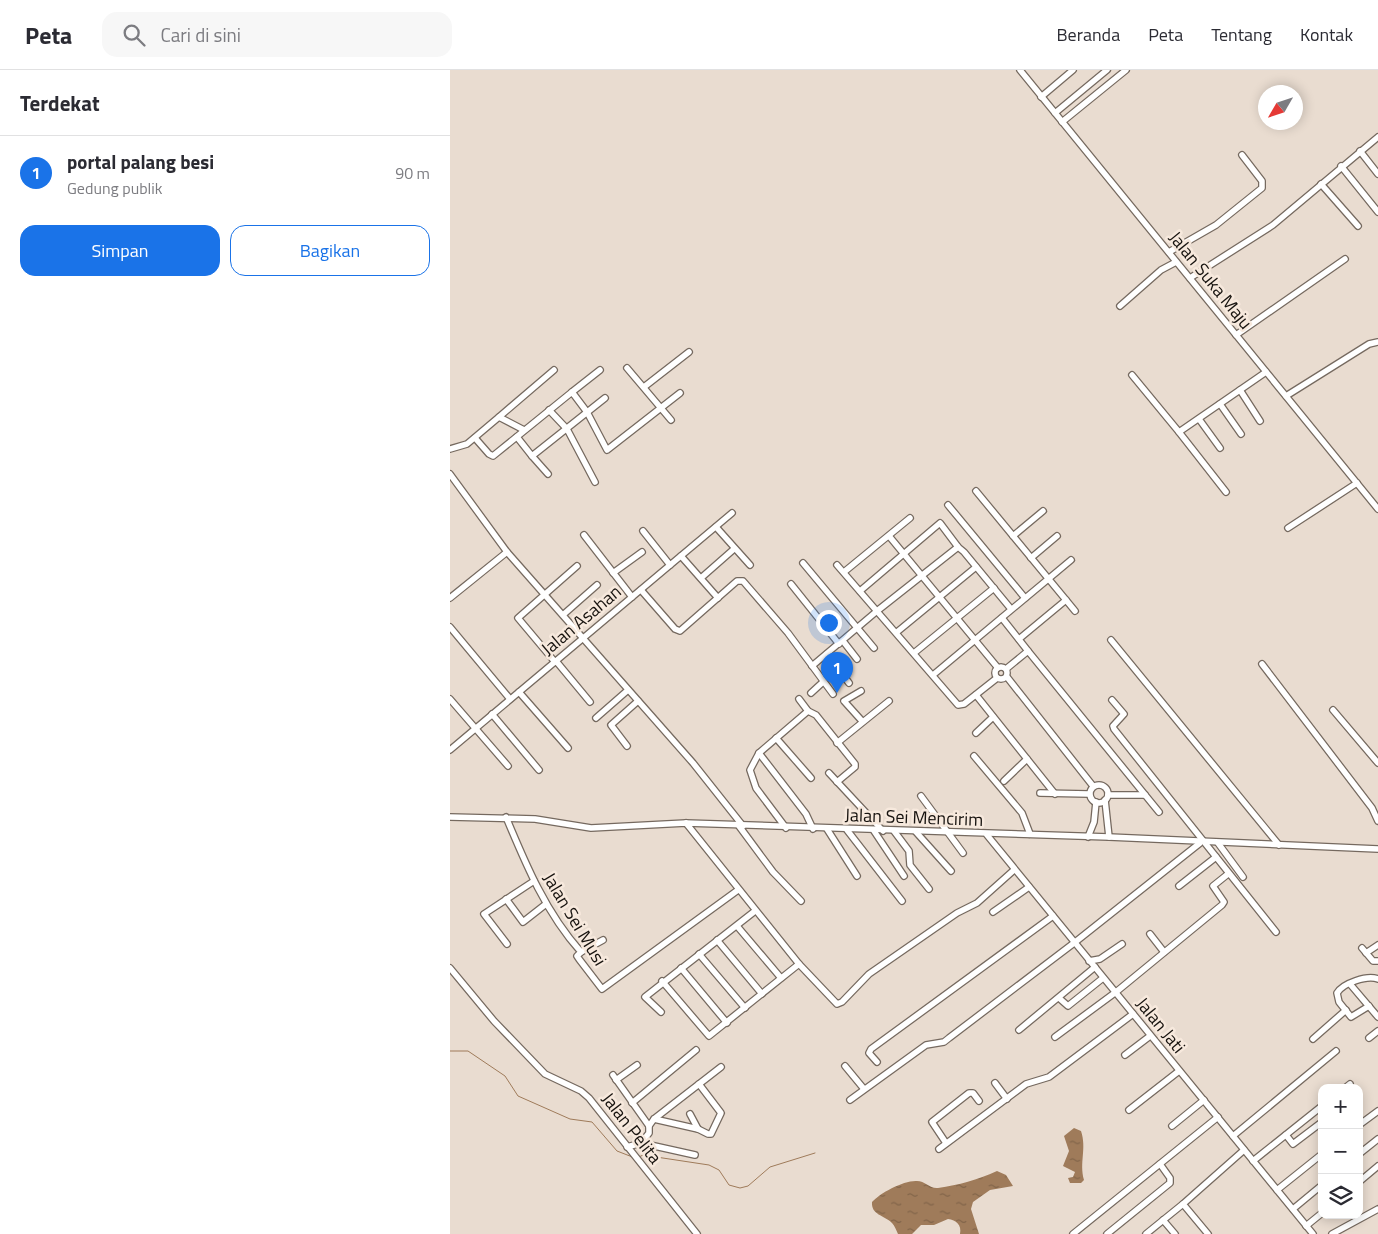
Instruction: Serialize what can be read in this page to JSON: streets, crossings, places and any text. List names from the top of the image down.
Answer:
{
  "streets": {
    "street": [
      "Jalan Suka Maju",
      "Jalan Asahan",
      "Jalan Sei Mencirim",
      "Jalan Sei Musi",
      "Jalan Jati",
      "Jalan Pelita"
    ]
  },
  "crossings": [
    ["Jalan Sei Mencirim", "Jalan Sei Musi"],
    ["Jalan Sei Mencirim", "Jalan Jati"]
  ],
  "north": "bottom left",
  "page": {
    "header": "Peta",
    "search": "Cari di sini",
    "nav": [
      "Beranda",
      "Peta",
      "Tentang",
      "Kontak"
    ],
    "heading": "Terdekat",
    "list": [
      {
        "mark": "1",
        "name": "portal palang besi",
        "note": "Gedung publik",
        "value": "90 m"
      }
    ],
    "buttons": ["Simpan", "Bagikan"],
    "pins": "1",
    "map_buttons": ["+", "−"]
  }
}
